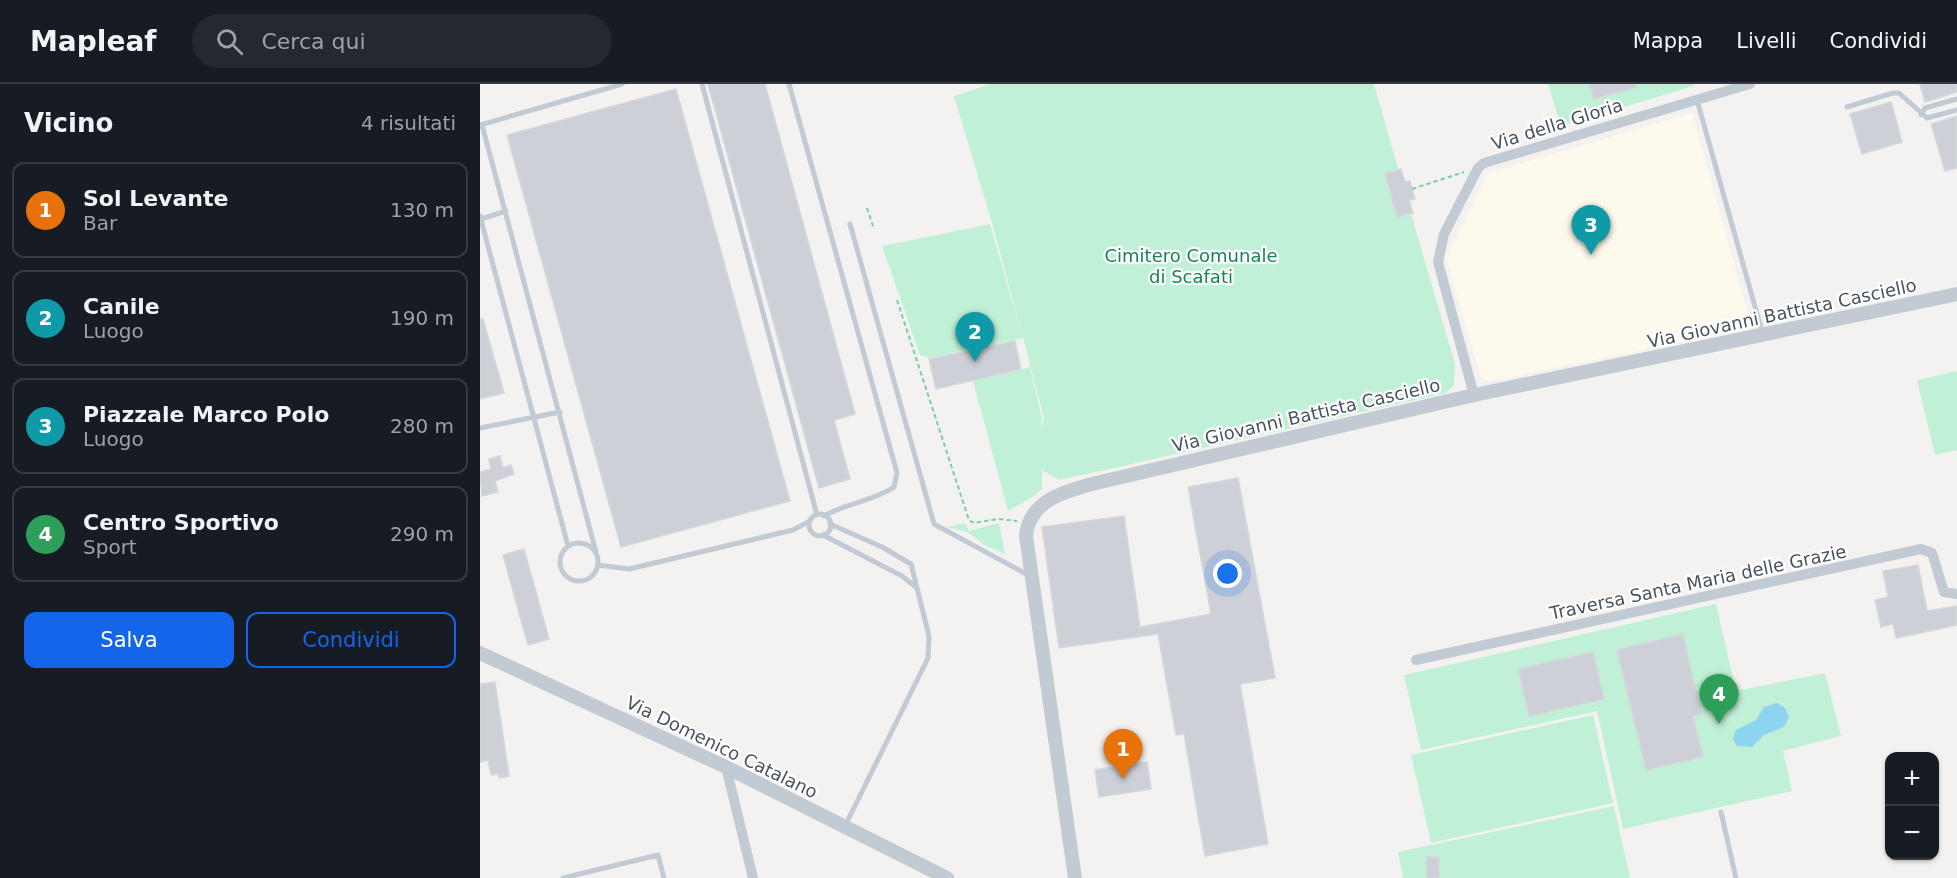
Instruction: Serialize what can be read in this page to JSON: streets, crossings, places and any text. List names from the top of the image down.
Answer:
{
  "streets": {
    "street": [
      "Via della Gloria",
      "Via Giovanni Battista Casciello",
      "Traversa Santa Maria delle Grazie",
      "Via Domenico Catalano"
    ]
  },
  "parks": ["Cimitero Comunale di Scafati"],
  "page": {
    "header": "Mapleaf",
    "search": "Cerca qui",
    "nav": ["Mappa", "Livelli", "Condividi"],
    "heading": ["Vicino", "4 risultati"],
    "list": [
      {
        "mark": "1",
        "name": "Sol Levante",
        "note": "Bar",
        "value": "130 m"
      },
      {
        "mark": "2",
        "name": "Canile",
        "note": "Luogo",
        "value": "190 m"
      },
      {
        "mark": "3",
        "name": "Piazzale Marco Polo",
        "note": "Luogo",
        "value": "280 m"
      },
      {
        "mark": "4",
        "name": "Centro Sportivo",
        "note": "Sport",
        "value": "290 m"
      }
    ],
    "pins": [
      "3",
      "2",
      "4",
      "1"
    ],
    "buttons": ["Salva", "Condividi"],
    "map_buttons": ["+", "−"]
  }
}
